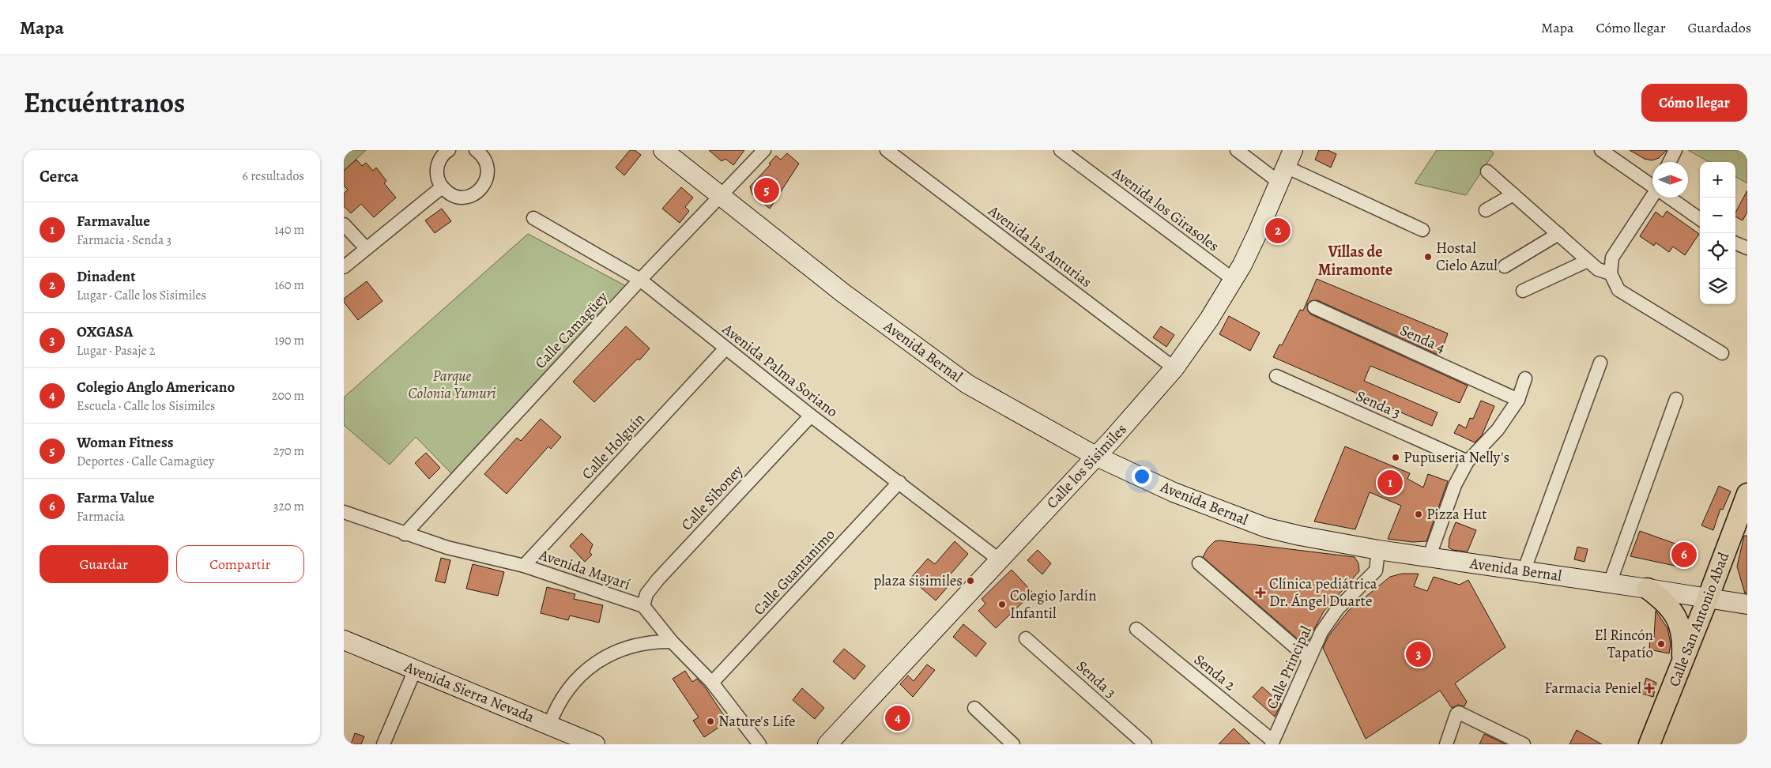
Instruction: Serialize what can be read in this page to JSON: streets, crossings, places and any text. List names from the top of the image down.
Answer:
{
  "streets": {
    "main road": [
      "Avenida Bernal",
      "Calle los Sisimiles",
      "Calle San Antonio Abad",
      "Avenida Sierra Nevada"
    ],
    "street": [
      "Avenida los Girasoles",
      "Avenida las Anturias",
      "Calle Camagüey",
      "Senda 4",
      "Avenida Palma Soriano",
      "Senda 3",
      "Calle Holguín",
      "Calle Siboney",
      "Avenida Mayarí",
      "Calle Guantanimo",
      "Calle Principal",
      "Senda 2"
    ]
  },
  "crossings": [
    ["Avenida los Girasoles", "Calle los Sisimiles"],
    ["Avenida las Anturias", "Calle los Sisimiles"],
    ["Calle Camagüey", "Avenida Bernal"],
    ["Calle Camagüey", "Avenida Palma Soriano"],
    ["Calle Camagüey", "Avenida Mayarí"],
    ["Avenida Bernal", "Calle los Sisimiles"],
    ["Avenida Bernal", "Calle San Antonio Abad"],
    ["Avenida Bernal", "Calle Principal"],
    ["Avenida Palma Soriano", "Calle Holguín"],
    ["Avenida Palma Soriano", "Calle los Sisimiles"],
    ["Avenida Palma Soriano", "Calle Siboney"],
    ["Avenida Palma Soriano", "Calle Guantanimo"],
    ["Calle Holguín", "Avenida Mayarí"],
    ["Calle Siboney", "Avenida Mayarí"],
    ["Avenida Mayarí", "Calle Guantanimo"],
    ["Calle Principal", "Senda 2"]
  ],
  "districts": ["Villas de Miramonte"],
  "parks": ["Parque Colonia Yumuri"],
  "places": {
    "other": [
      "Hostal Cielo Azul",
      "Pupuseria Nelly's",
      "Pizza Hut",
      "plaza sisimiles",
      "Colegio Jardín Infantil",
      "El Rincón Tapatío",
      "Nature's Life"
    ],
    "health": ["Clínica pediátrica Dr. Ángel Duarte", "Farmacia Peniel"]
  },
  "north": "right",
  "page": {
    "header": "Mapa",
    "nav": ["Mapa", "Cómo llegar", "Guardados"],
    "title": "Encuéntranos",
    "buttons": [
      "Cómo llegar",
      ["Guardar", "Compartir"]
    ],
    "heading": ["Cerca", "6 resultados"],
    "map_buttons": ["+", "−"],
    "pins": [
      "5",
      "2",
      "1",
      "6",
      "3",
      "4"
    ],
    "list": [
      {
        "mark": "1",
        "name": "Farmavalue",
        "note": "Farmacia · Senda 3",
        "value": "140 m"
      },
      {
        "mark": "2",
        "name": "Dinadent",
        "note": "Lugar · Calle los Sisimiles",
        "value": "160 m"
      },
      {
        "mark": "3",
        "name": "OXGASA",
        "note": "Lugar · Pasaje 2",
        "value": "190 m"
      },
      {
        "mark": "4",
        "name": "Colegio Anglo Americano",
        "note": "Escuela · Calle los Sisimiles",
        "value": "200 m"
      },
      {
        "mark": "5",
        "name": "Woman Fitness",
        "note": "Deportes · Calle Camagüey",
        "value": "270 m"
      },
      {
        "mark": "6",
        "name": "Farma Value",
        "note": "Farmacia",
        "value": "320 m"
      }
    ]
  }
}
